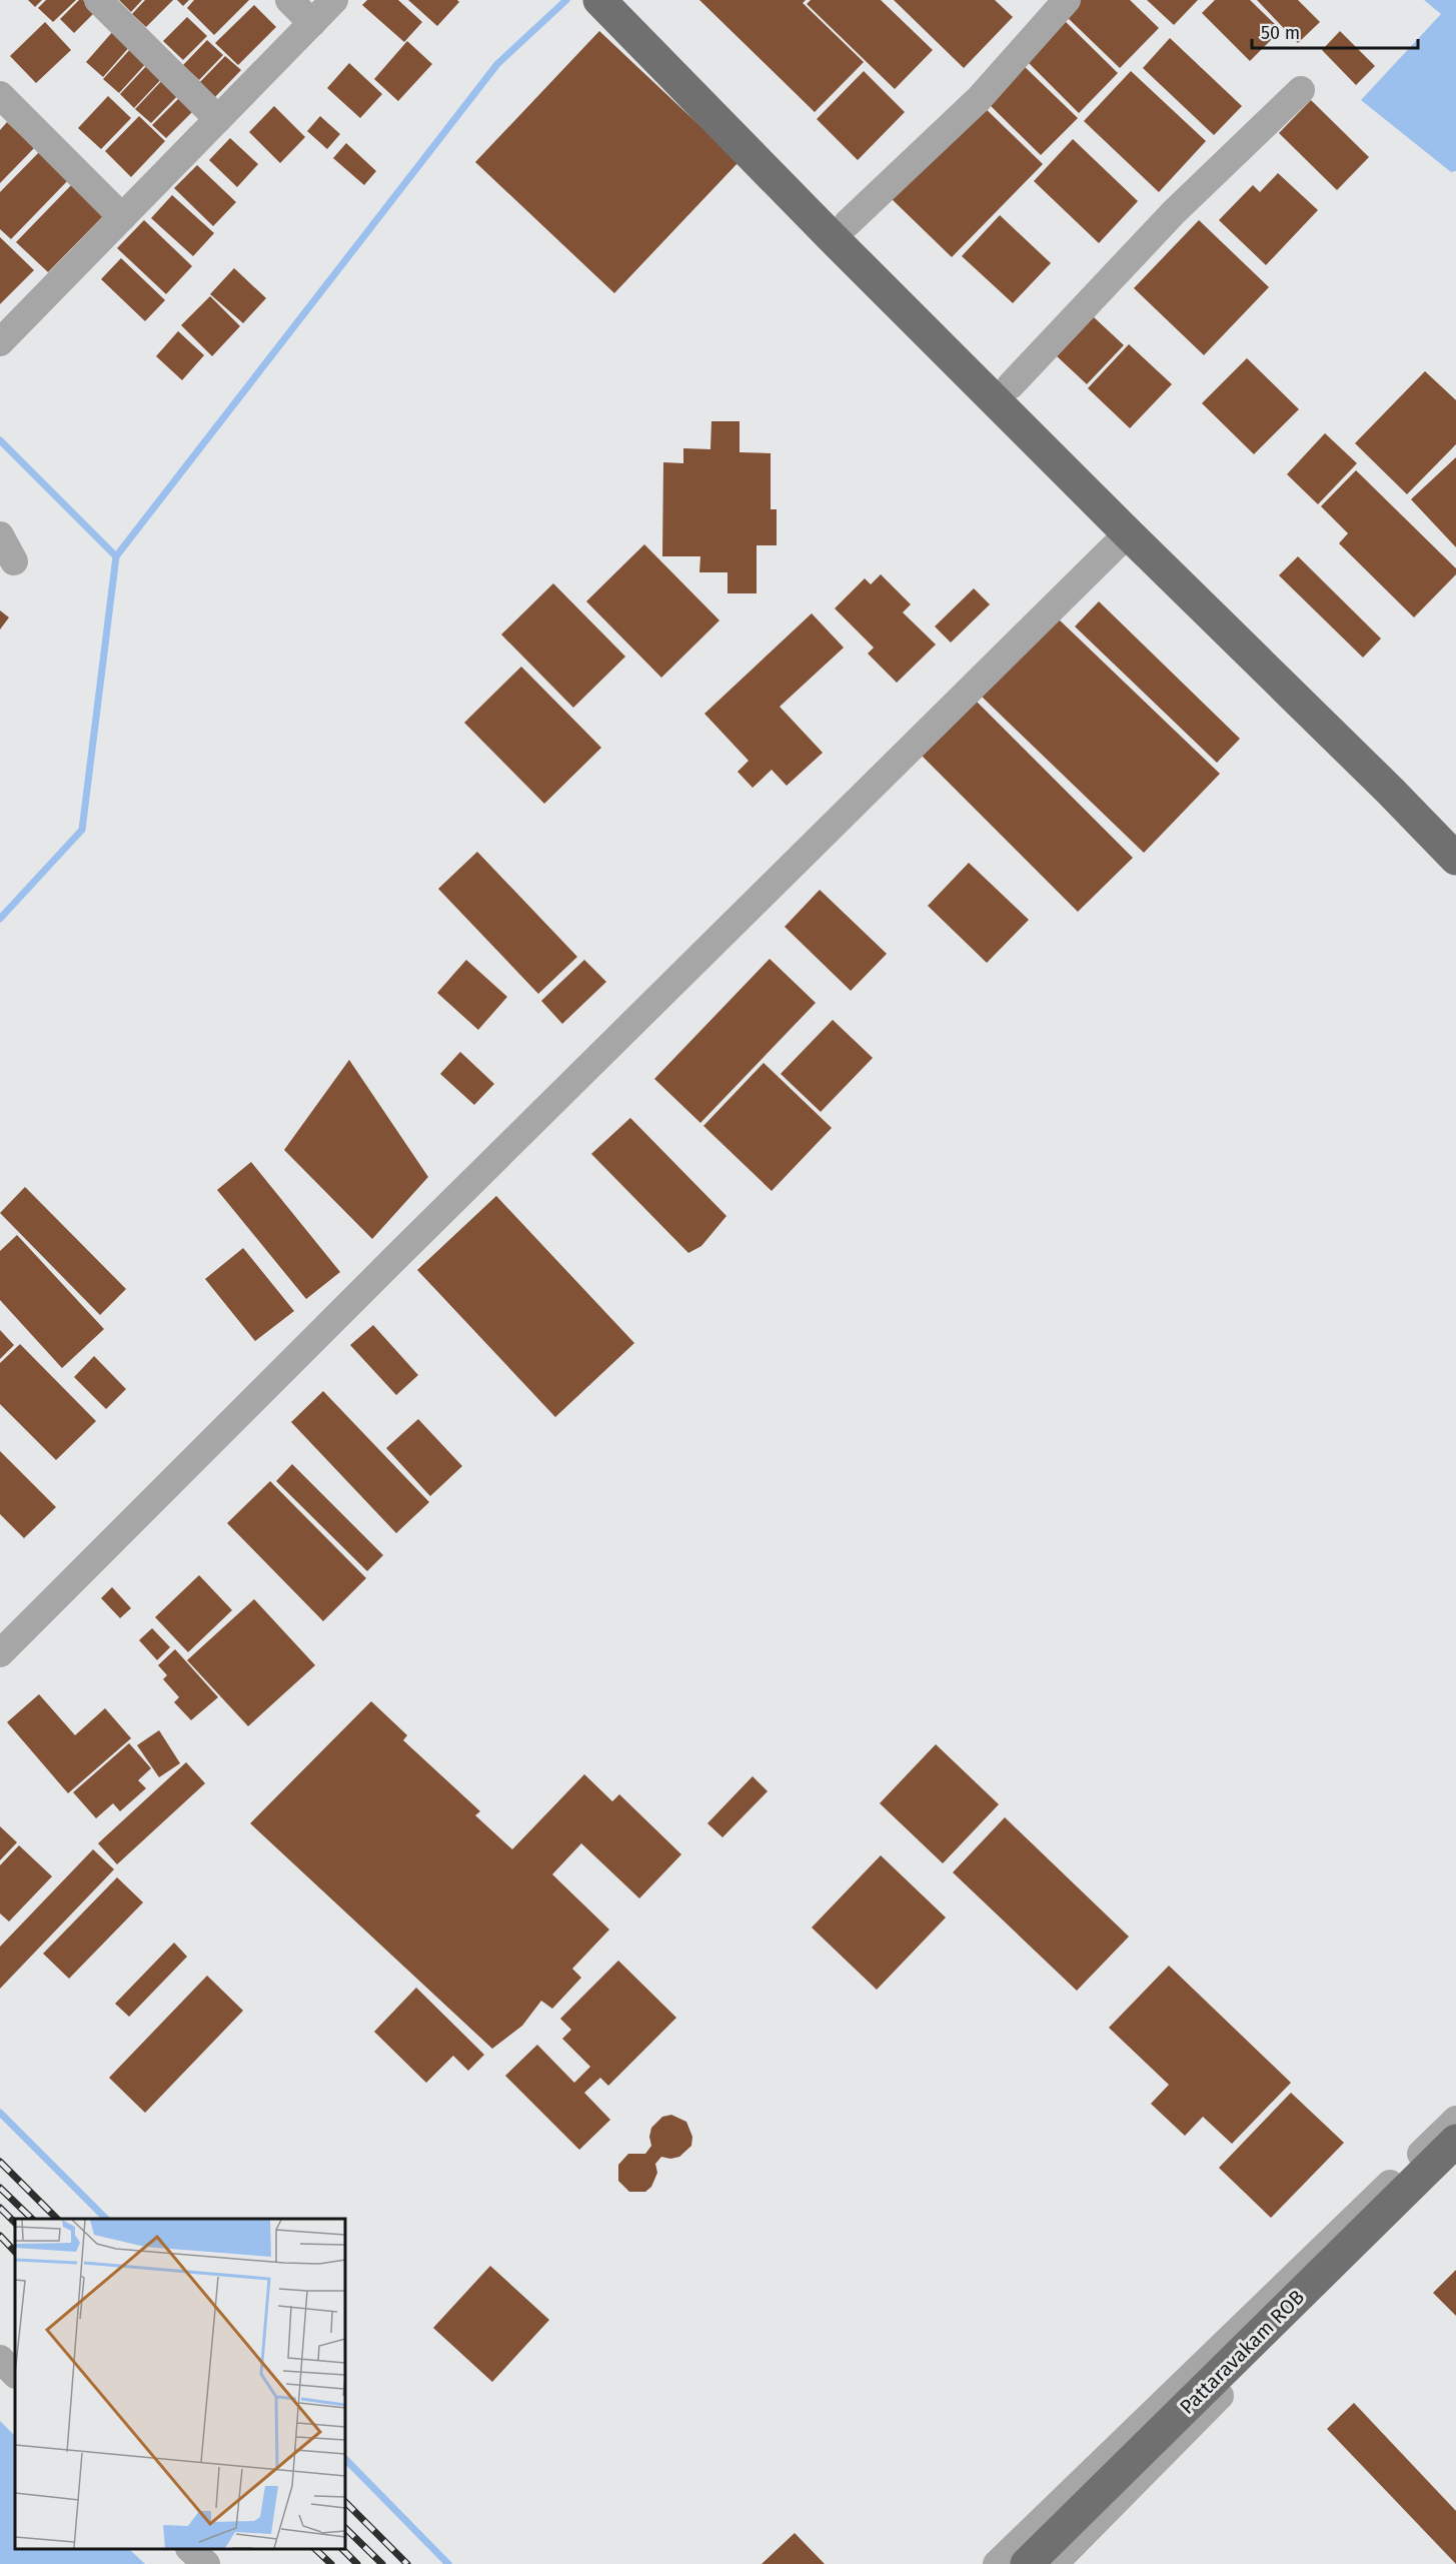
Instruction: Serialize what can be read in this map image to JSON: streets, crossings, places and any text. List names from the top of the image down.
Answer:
{
  "streets": {
    "main road": ["Pattaravakam ROB"]
  },
  "scale_bar": "50 m"
}
